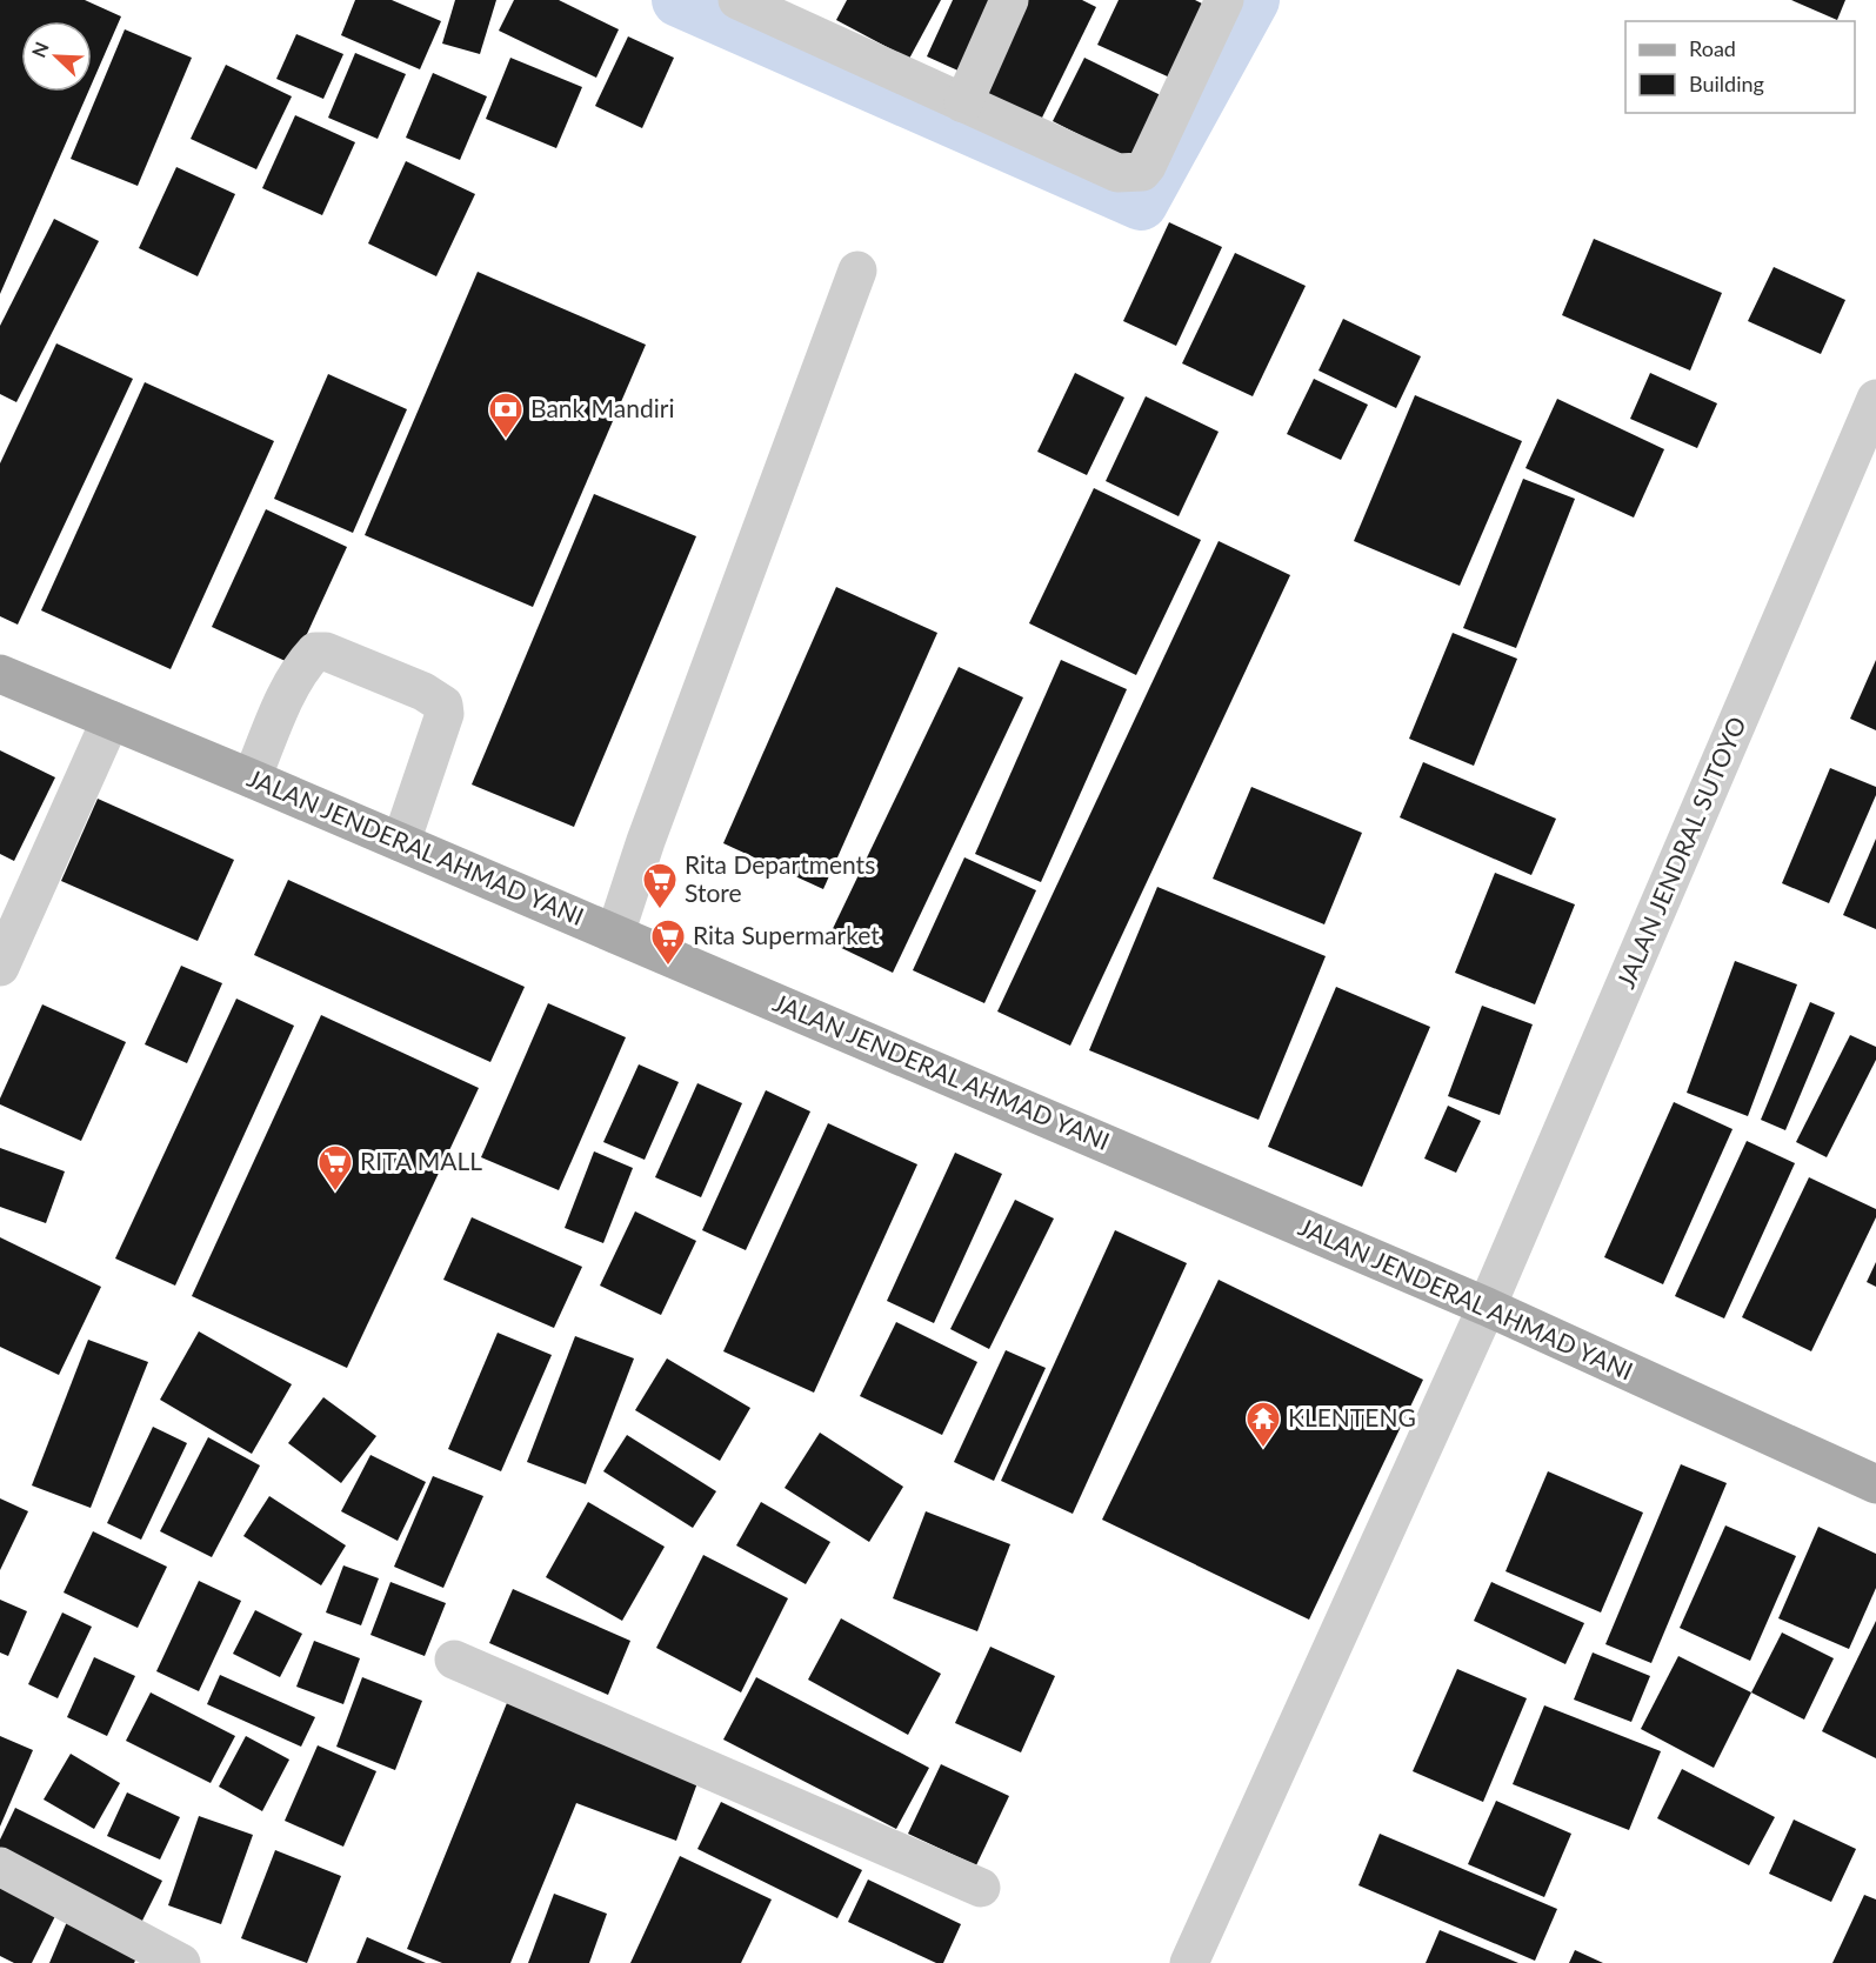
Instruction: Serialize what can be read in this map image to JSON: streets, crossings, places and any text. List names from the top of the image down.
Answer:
{
  "streets": {
    "main road": ["JALAN JENDERAL AHMAD YANI"],
    "street": ["JALAN JENDRAL SUTOYO"]
  },
  "crossings": [
    ["JALAN JENDERAL AHMAD YANI", "JALAN JENDRAL SUTOYO"]
  ],
  "places": {
    "bank": ["Bank Mandiri"],
    "supermarket": ["Rita Departments Store", "Rita Supermarket", "RITA MALL"],
    "temple": ["KLENTENG"]
  },
  "legend": ["Road", "Building"],
  "north": "top left"
}
